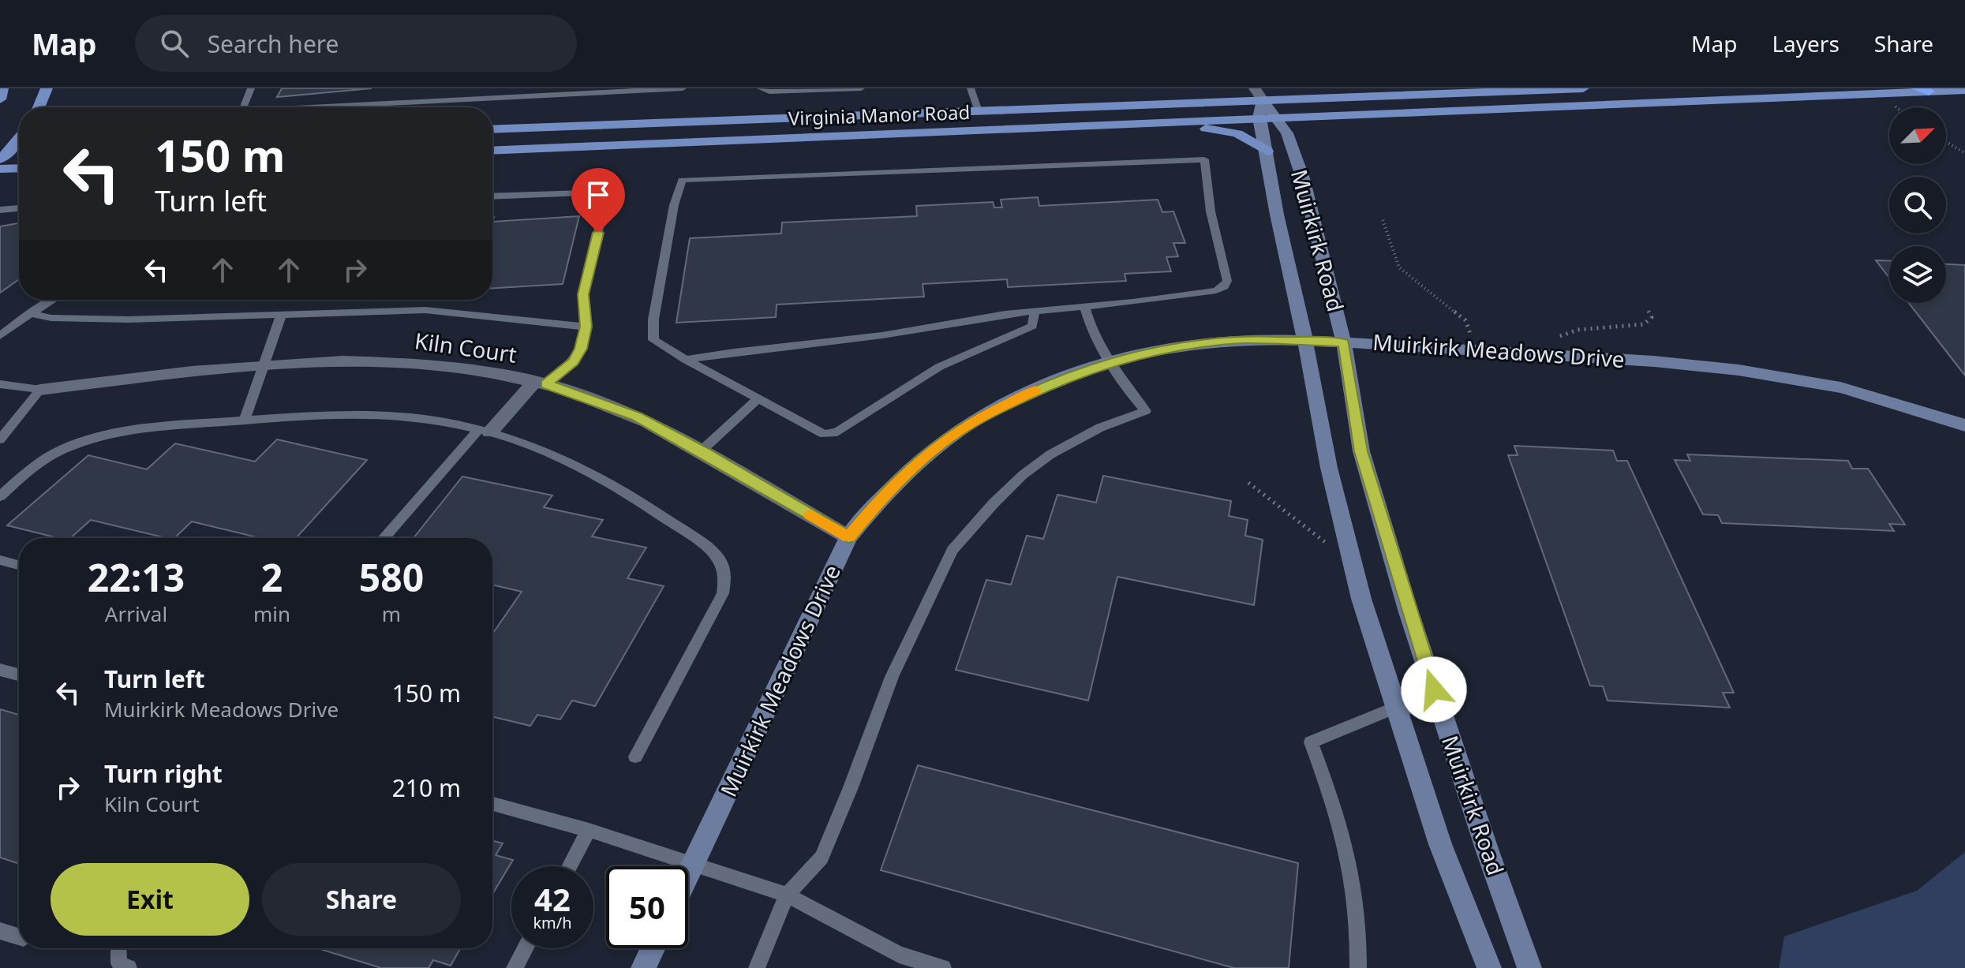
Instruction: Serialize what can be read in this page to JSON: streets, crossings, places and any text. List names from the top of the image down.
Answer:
{
  "streets": {
    "main road": ["Virginia Manor Road", "Muirkirk Road", "Muirkirk Meadows Drive"],
    "street": ["Kiln Court"]
  },
  "crossings": [
    ["Virginia Manor Road", "Muirkirk Road"],
    ["Muirkirk Road", "Muirkirk Meadows Drive"],
    ["Kiln Court", "Muirkirk Meadows Drive"]
  ],
  "north": "top right",
  "page": {
    "header": "Map",
    "search": "Search here",
    "nav": ["Map", "Layers", "Share"],
    "turn": ["150 m", "Turn left"],
    "eta": [
      "22:13",
      "Arrival",
      "2",
      "min",
      "580",
      "m"
    ],
    "list": [
      {
        "name": "Turn left",
        "note": "Muirkirk Meadows Drive",
        "value": "150 m"
      },
      {
        "name": "Turn right",
        "note": "Kiln Court",
        "value": "210 m"
      }
    ],
    "buttons": ["Exit", "Share"],
    "speed": "42 km/h",
    "limit": "50"
  }
}
